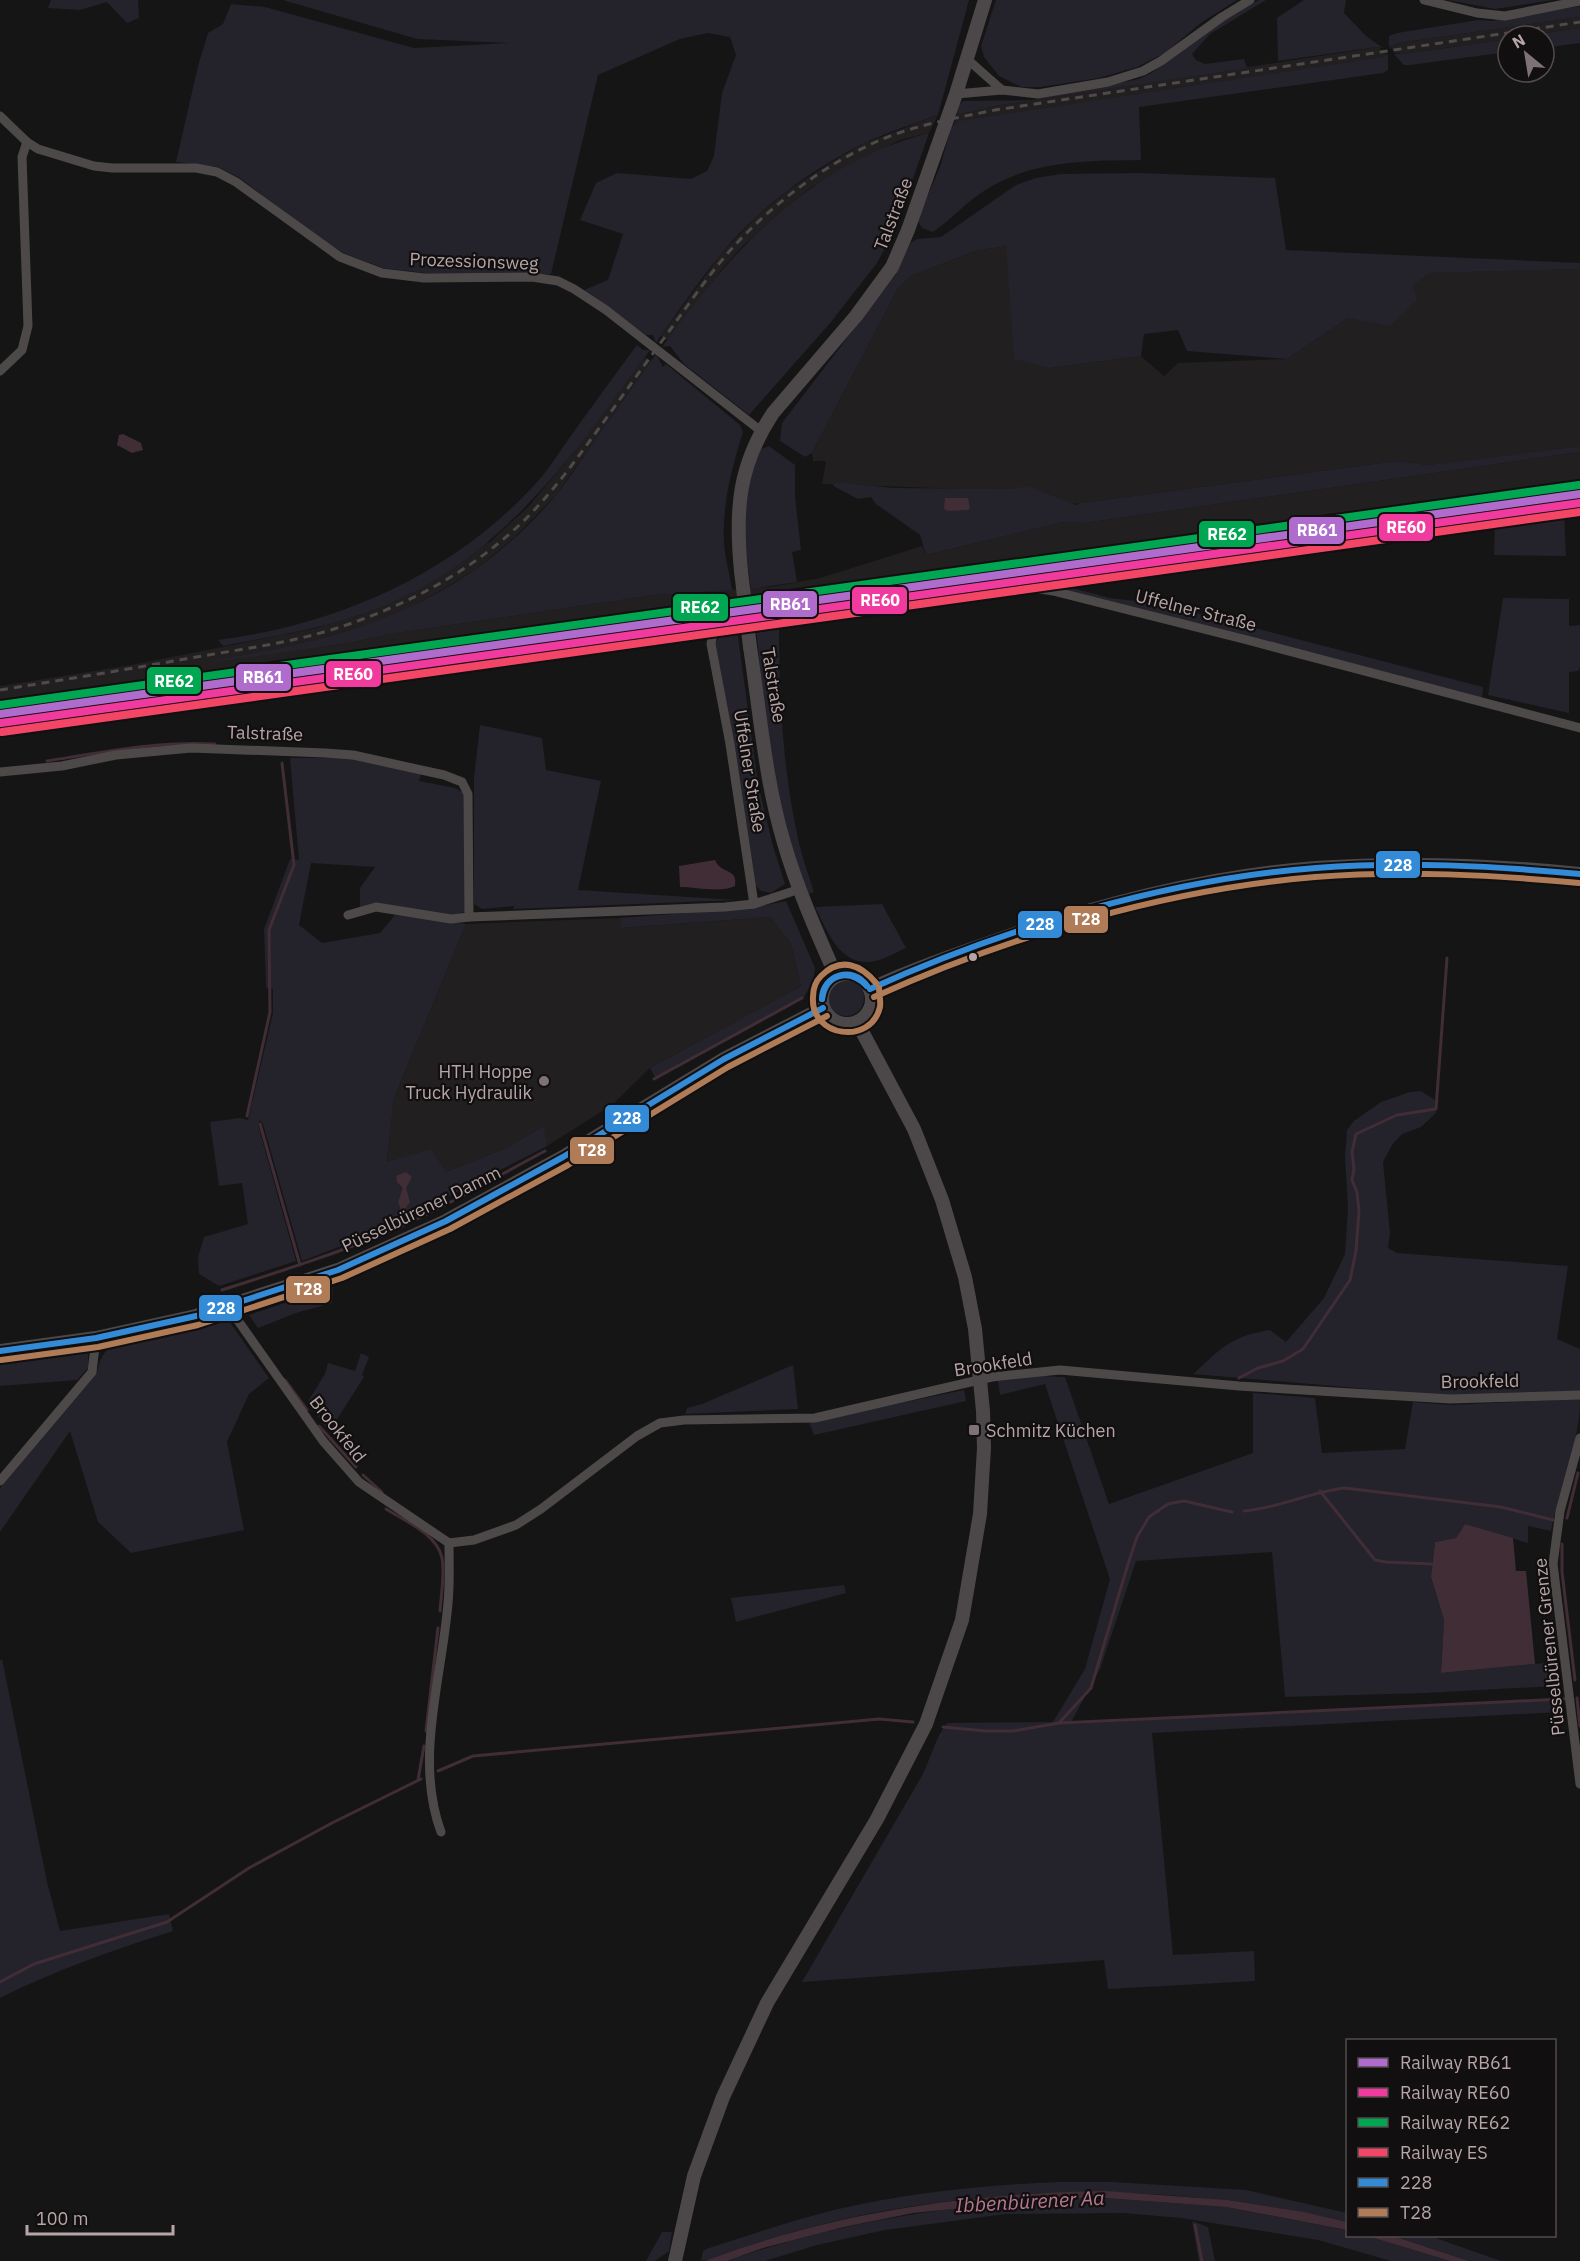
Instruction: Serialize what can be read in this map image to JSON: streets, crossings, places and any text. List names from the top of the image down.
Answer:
{
  "streets": {
    "street": [
      "Talstraße",
      "Prozessionsweg",
      "Uffelner Straße",
      "Püsselbürener Damm",
      "Brookfeld",
      "Püsselbürener Grenze"
    ]
  },
  "crossings": [
    ["Talstraße", "Prozessionsweg"],
    ["Talstraße", "Püsselbürener Damm"],
    ["Püsselbürener Damm", "Brookfeld"]
  ],
  "water": ["Ibbenbürener Aa"],
  "places": {
    "other": ["HTH Hoppe Truck Hydraulik"],
    "transit": ["Schmitz Küchen"]
  },
  "lines": [
    "rail line RE62",
    "rail line RB61",
    "rail line RE60",
    "rail line ES",
    "transit line 228",
    "transit line T28"
  ],
  "legend": [
    "Railway RB61",
    "Railway RE60",
    "Railway RE62",
    "Railway ES",
    "228",
    "T28"
  ],
  "scale_bar": "100 m",
  "north": "top left"
}
